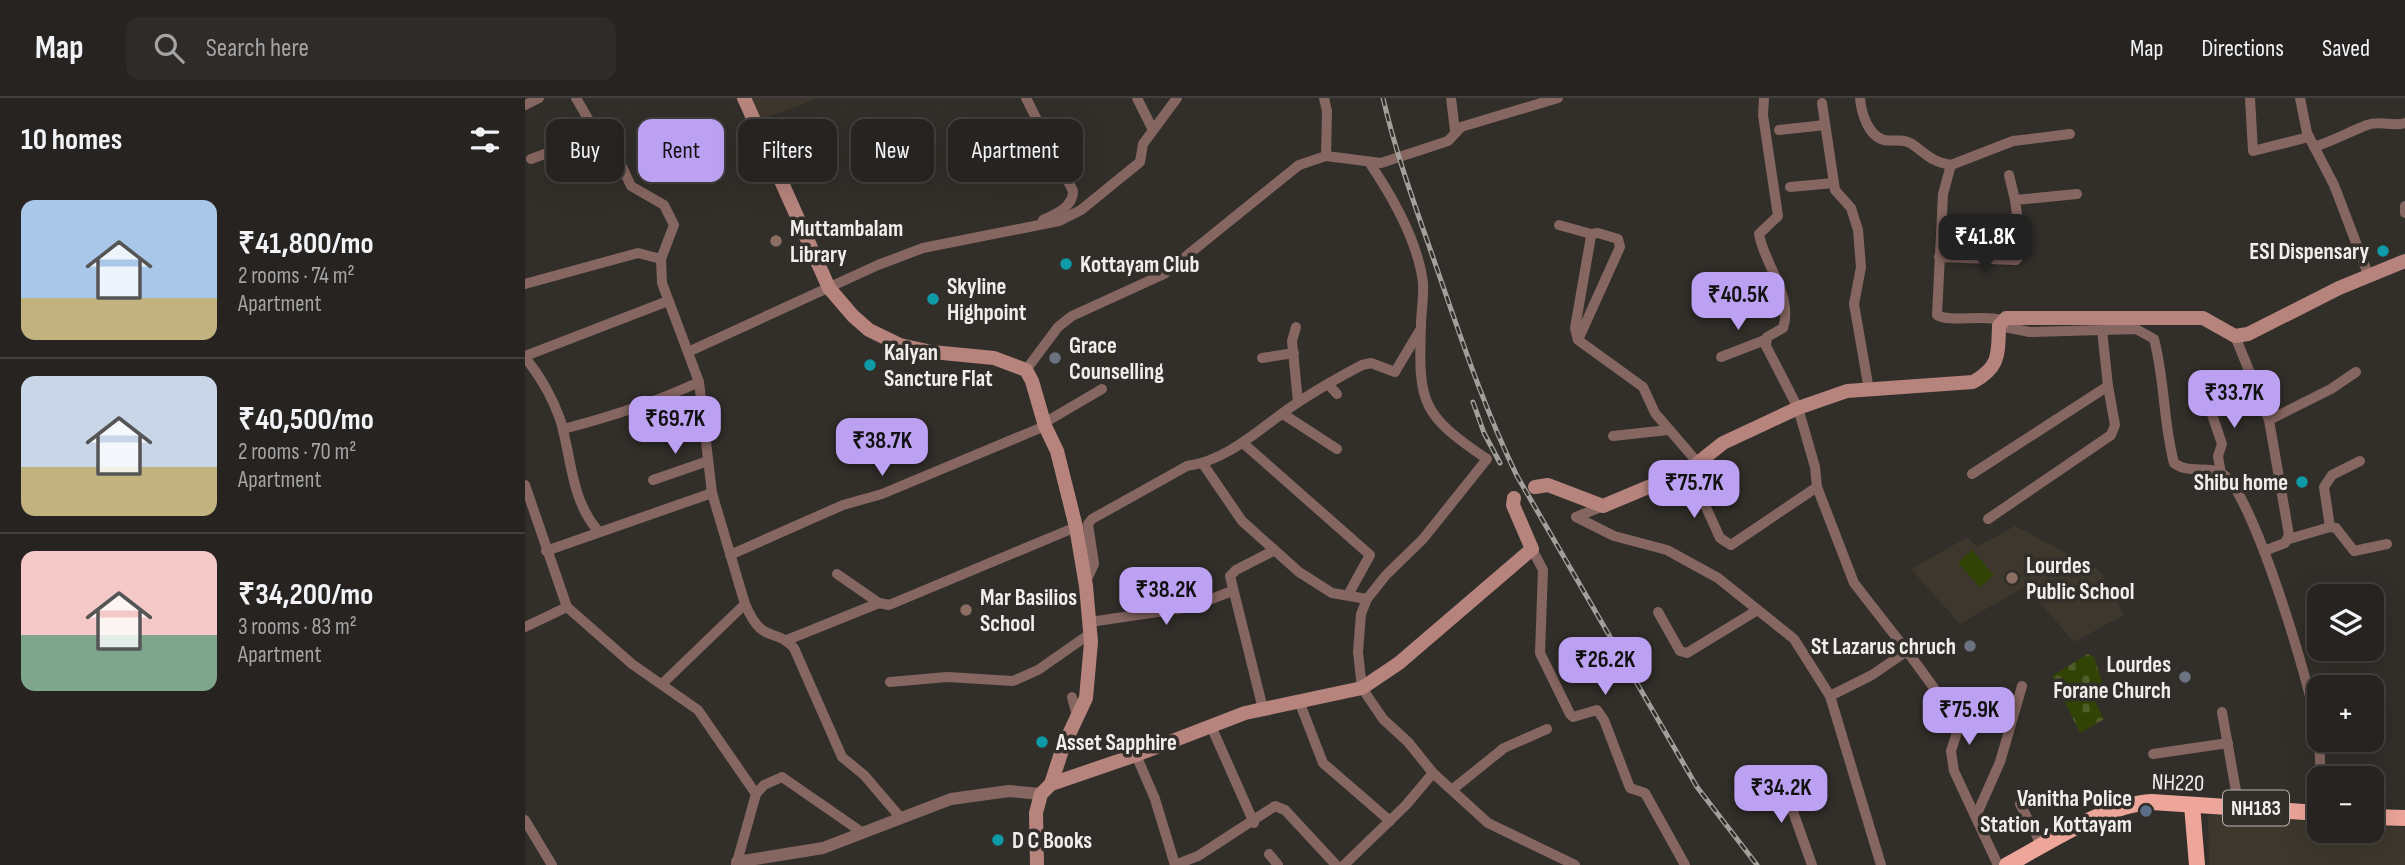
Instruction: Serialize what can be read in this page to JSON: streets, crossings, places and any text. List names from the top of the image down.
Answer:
{
  "streets": {
    "highway": ["NH220", "NH183"]
  },
  "crossings": [
    ["NH220", "NH183"]
  ],
  "places": [
    "Muttambalam Library",
    "ESI Dispensary",
    "Kottayam Club",
    "Skyline Highpoint",
    "Grace Counselling",
    "Kalyan Sancture Flat",
    "Shibu home",
    "Lourdes Public School",
    "Mar Basilios School",
    "St Lazarus chruch",
    "Lourdes Forane Church",
    "Asset Sapphire",
    "Vanitha Police Station , Kottayam",
    "D C Books"
  ],
  "page": {
    "header": "Map",
    "search": "Search here",
    "nav": ["Map", "Directions", "Saved"],
    "heading": "10 homes",
    "chip": [
      "Buy",
      "Rent",
      "Filters",
      "New",
      "Apartment"
    ],
    "list": [
      {
        "name": "₹41,800/mo",
        "note": "2 rooms · 74 m² · Apartment"
      },
      {
        "name": "₹40,500/mo",
        "note": "2 rooms · 70 m² · Apartment"
      },
      {
        "name": "₹34,200/mo",
        "note": "3 rooms · 83 m² · Apartment"
      }
    ],
    "price": [
      "₹41.8K",
      "₹40.5K",
      "₹33.7K",
      "₹69.7K",
      "₹38.7K",
      "₹75.7K",
      "₹38.2K",
      "₹26.2K",
      "₹75.9K",
      "₹34.2K"
    ],
    "map_buttons": ["+", "−"]
  }
}
